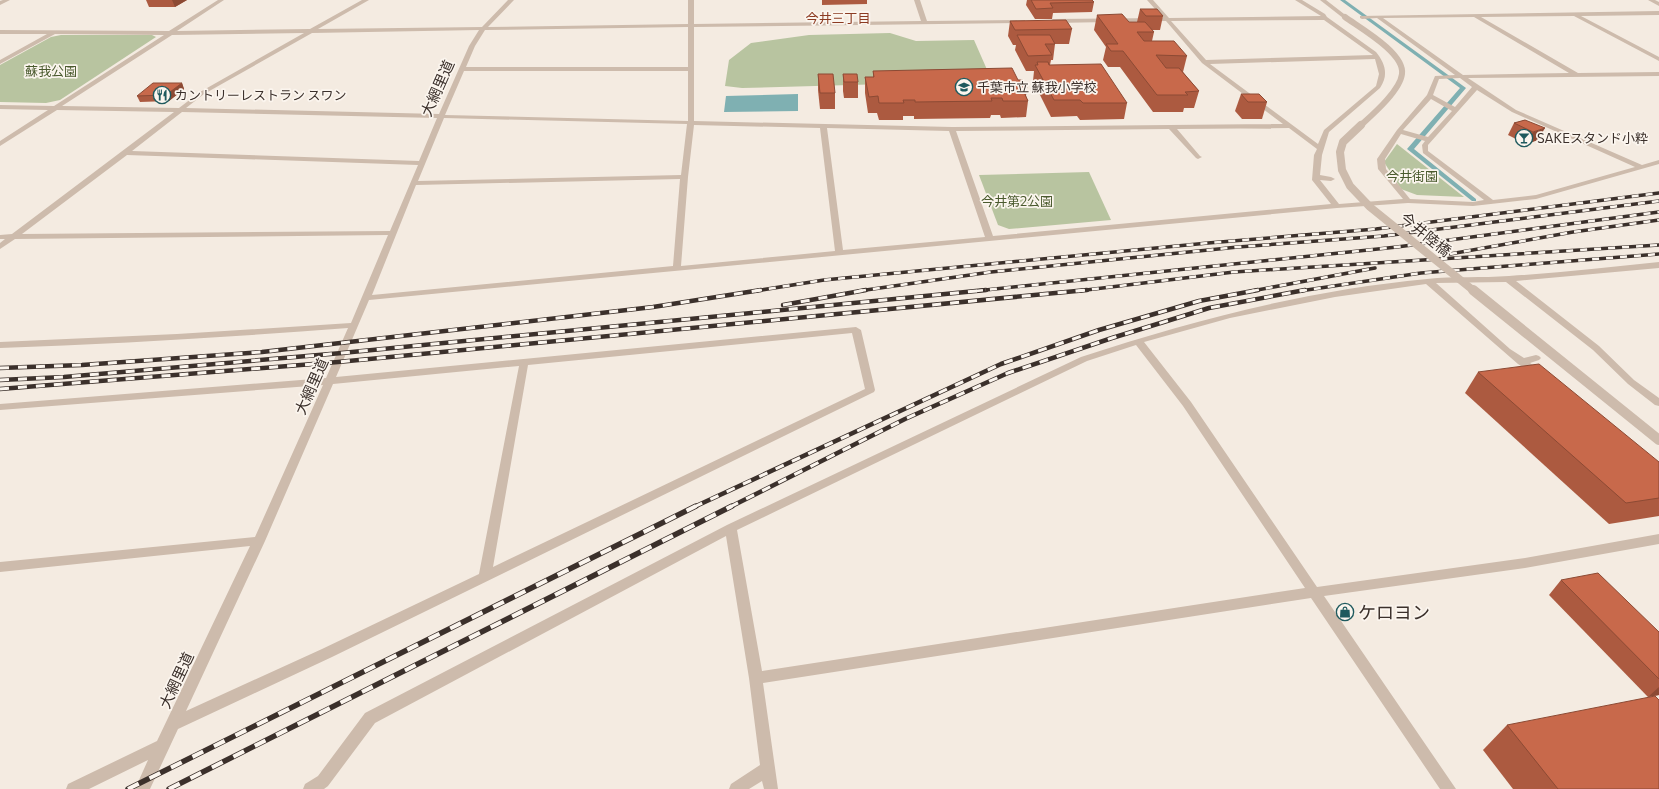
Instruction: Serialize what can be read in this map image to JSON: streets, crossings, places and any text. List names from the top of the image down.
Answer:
{
  "streets": {
    "street": ["大網里道", "今井陸橋"]
  },
  "districts": ["今井三丁目"],
  "parks": ["蘇我公園", "今井街園", "今井第2公園"],
  "places": {
    "school or university": ["千葉市立 蘇我小学校"],
    "restaurant": ["カントリーレストラン スワン"],
    "bar": ["SAKEスタンド小粋"],
    "shop": ["ケロヨン"]
  }
}
